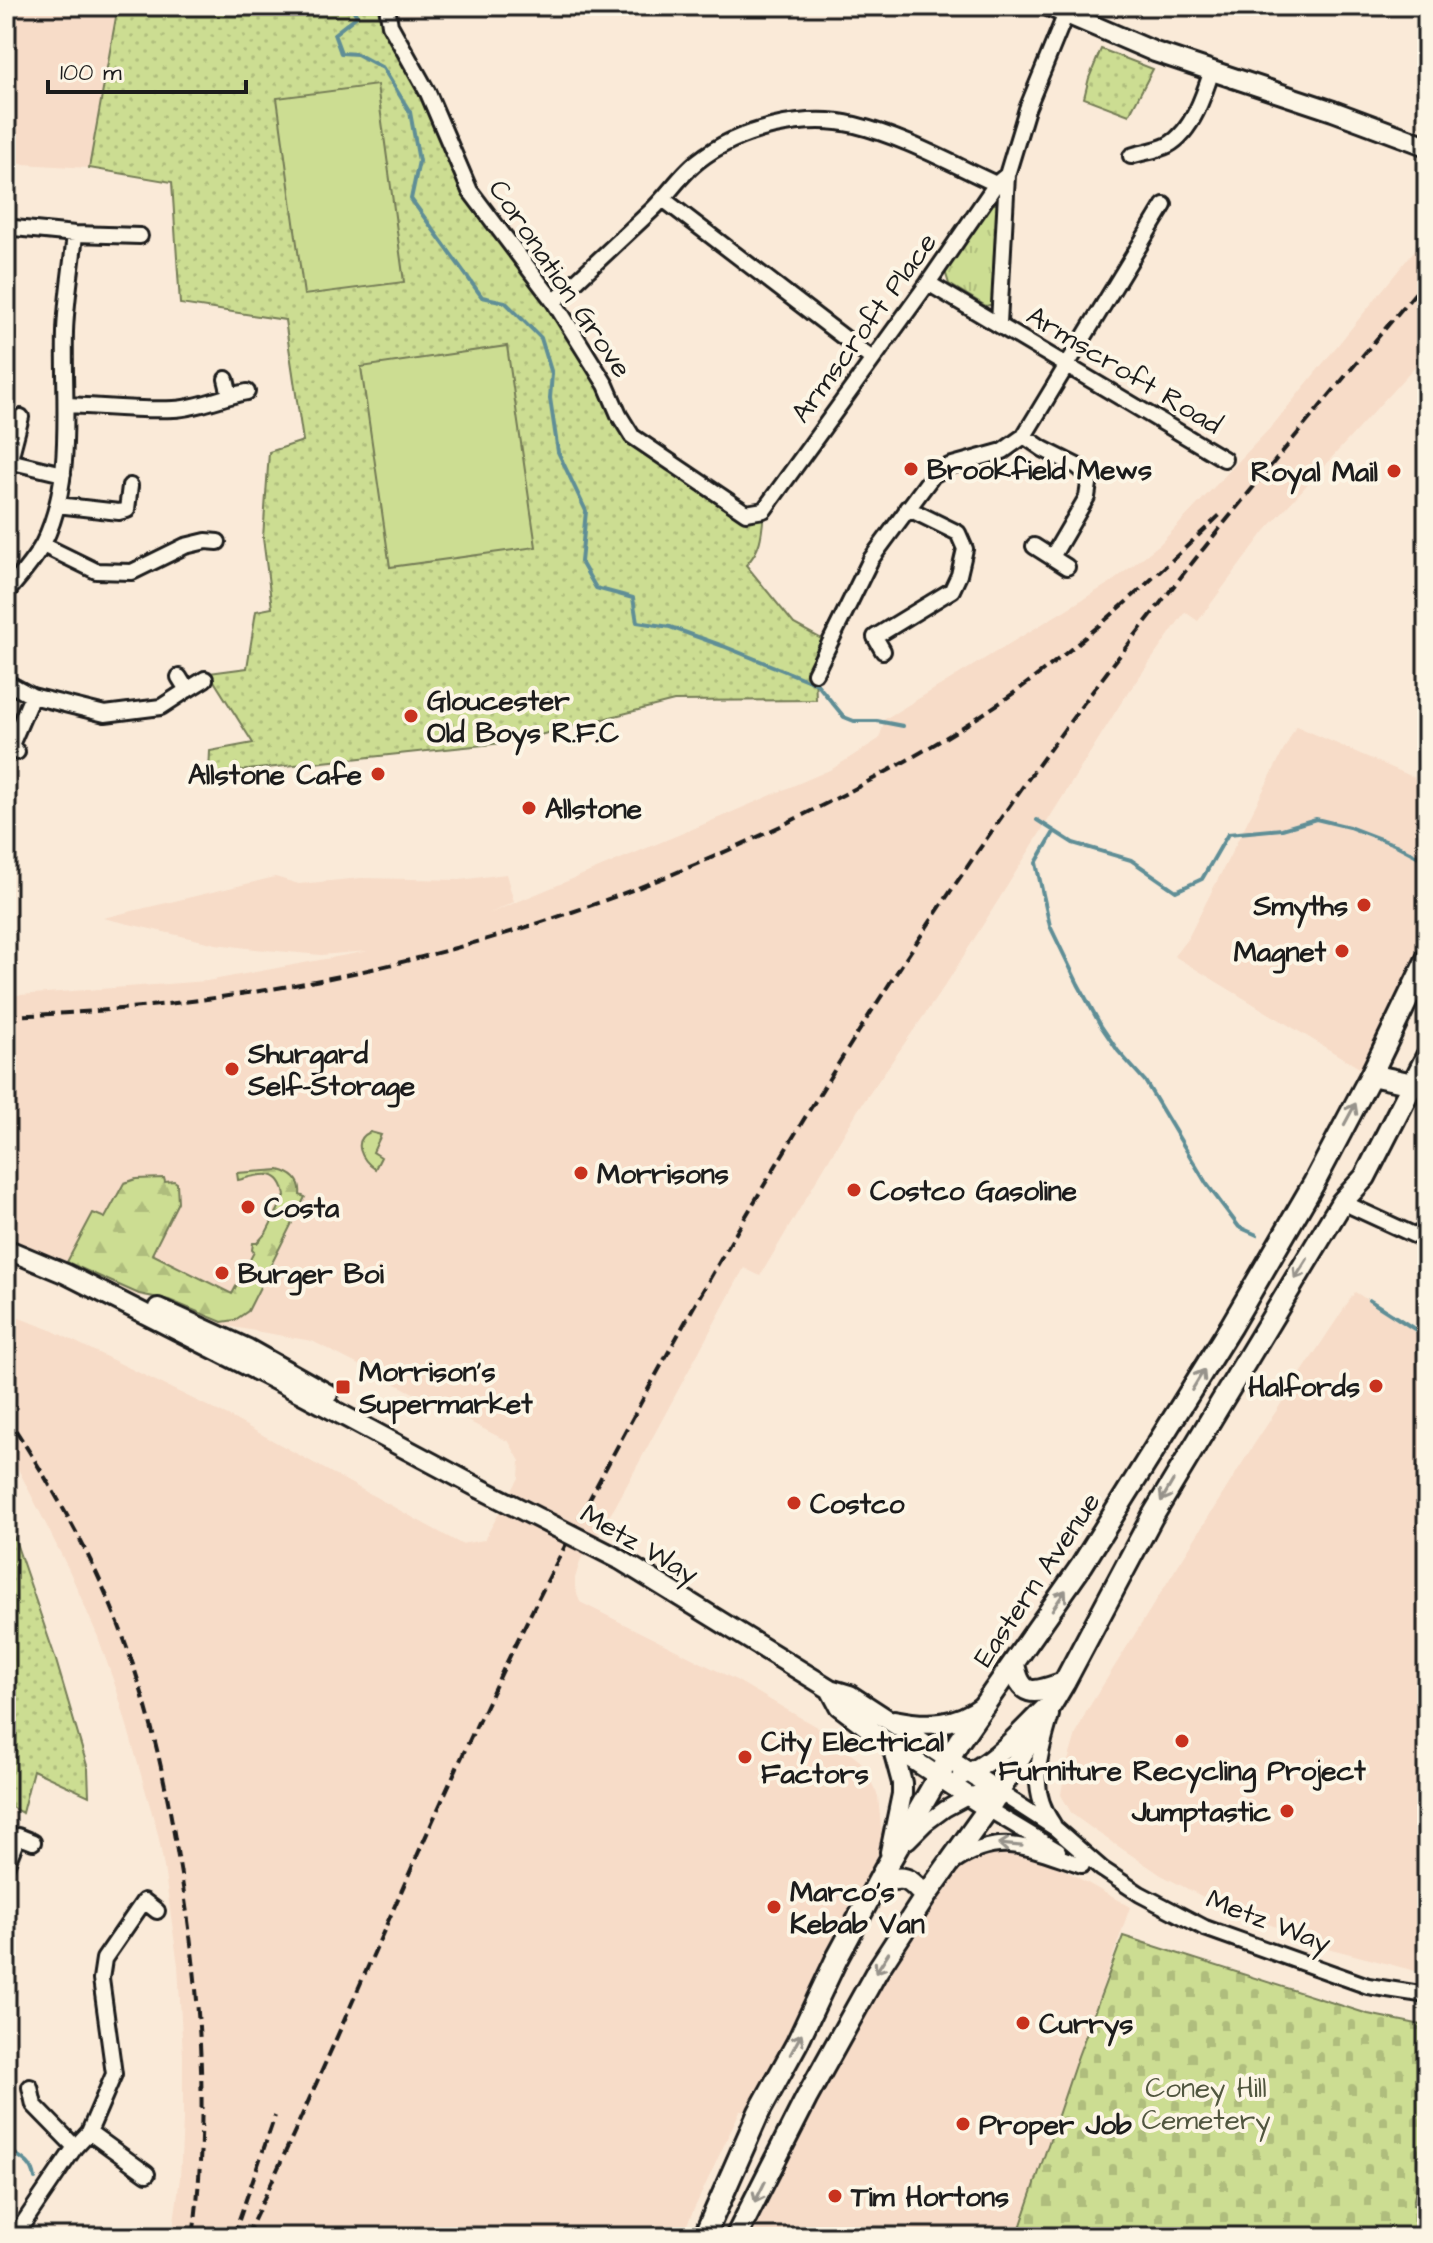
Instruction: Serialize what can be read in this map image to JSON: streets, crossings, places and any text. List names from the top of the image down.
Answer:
{
  "streets": {
    "highway": ["Eastern Avenue"],
    "main road": ["Metz Way"],
    "street": ["Coronation Grove", "Armscroft Place", "Armscroft Road"]
  },
  "crossings": [
    ["Coronation Grove", "Armscroft Place"],
    ["Armscroft Place", "Armscroft Road"],
    ["Metz Way", "Eastern Avenue"]
  ],
  "parks": ["Coney Hill Cemetery"],
  "places": {
    "other": [
      "Brookfield Mews",
      "Royal Mail",
      "Gloucester Old Boys R.F.C",
      "Allstone Cafe",
      "Allstone",
      "Smyths",
      "Magnet",
      "Shurgard Self-Storage",
      "Morrisons",
      "Costco Gasoline",
      "Costa",
      "Burger Boi",
      "Halfords",
      "Costco",
      "Furniture Recycling Project",
      "City Electrical Factors",
      "Jumptastic",
      "Marco's Kebab Van",
      "Currys",
      "Proper Job",
      "Tim Hortons"
    ],
    "transit": ["Morrison's Supermarket"]
  },
  "scale_bar": "100 m"
}
